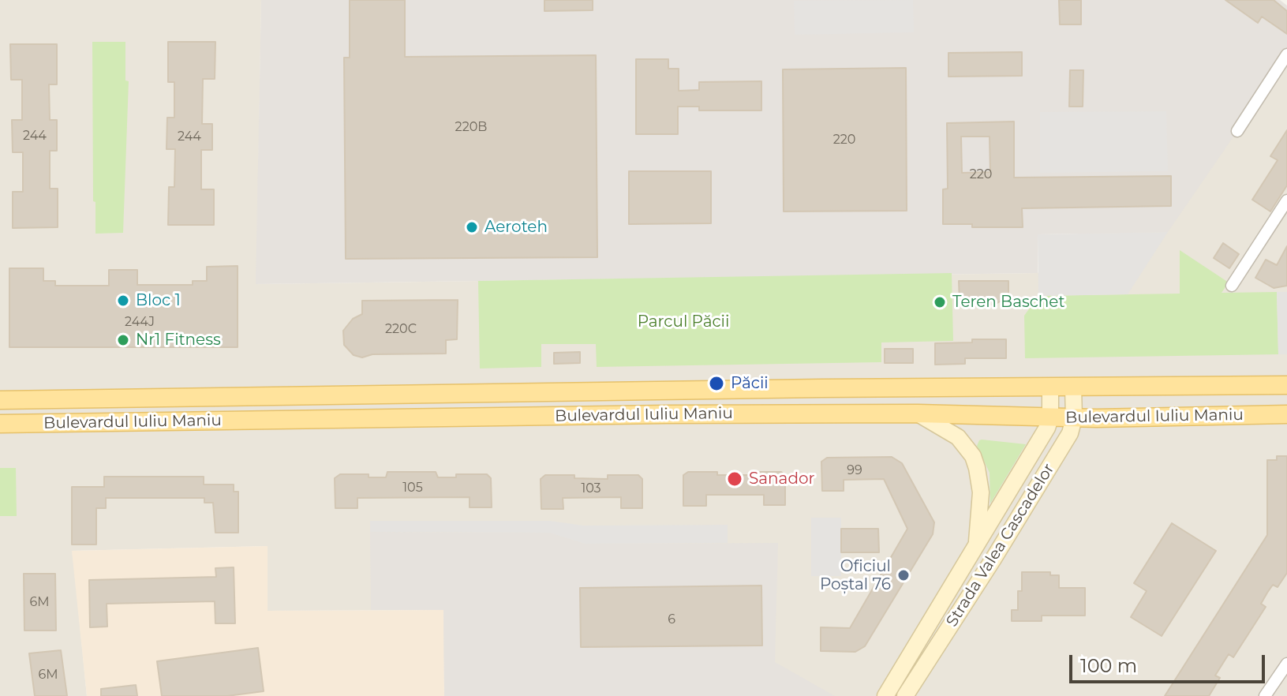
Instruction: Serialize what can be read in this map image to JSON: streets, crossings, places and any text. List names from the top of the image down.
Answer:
{
  "streets": {
    "main road": ["Bulevardul Iuliu Maniu", "Strada Valea Cascadelor"]
  },
  "crossings": [
    ["Bulevardul Iuliu Maniu", "Strada Valea Cascadelor"]
  ],
  "parks": ["Parcul Păcii"],
  "places": [
    "Aeroteh",
    "Bloc 1",
    "Teren Baschet",
    "Nr1 Fitness",
    "Păcii",
    "Sanador",
    "Oficiul Poștal 76"
  ],
  "house_numbers": [
    "220B",
    "244",
    "244",
    "220",
    "220",
    "244J",
    "220C",
    "99",
    "105",
    "103",
    "6M",
    "6",
    "6M"
  ],
  "scale_bar": "100 m"
}
